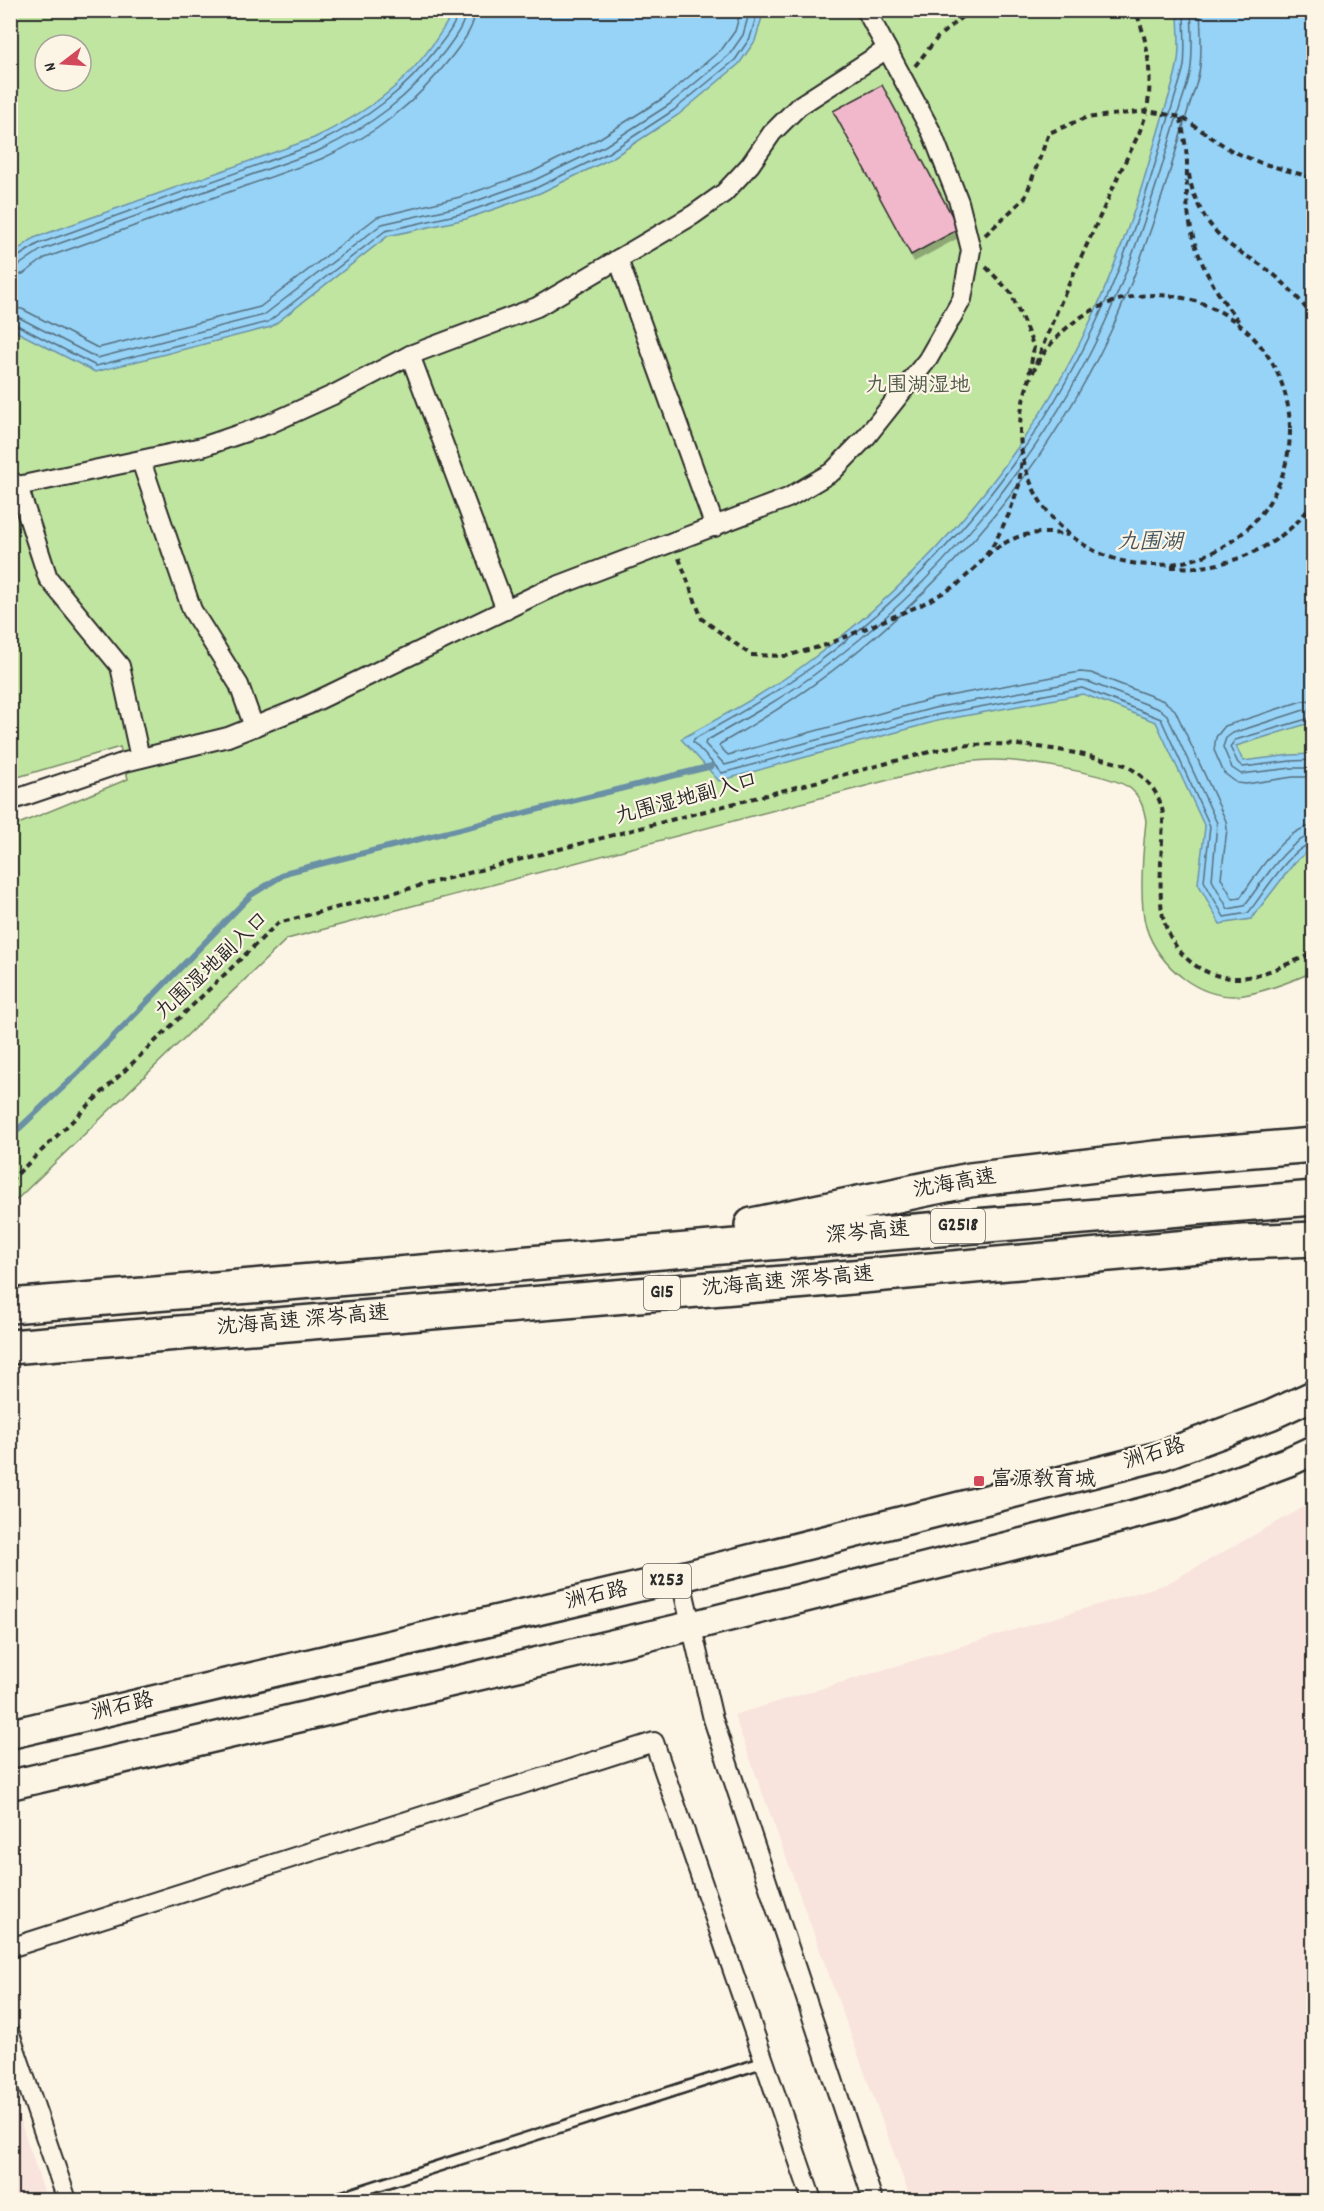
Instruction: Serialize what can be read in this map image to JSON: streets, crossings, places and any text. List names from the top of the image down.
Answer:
{
  "streets": {
    "highway": [
      "沈海高速",
      "G2518",
      "深岑高速",
      "沈海高速 深岑高速",
      "G15"
    ],
    "main road": ["洲石路", "X253"],
    "path": ["九围湿地副入口"]
  },
  "crossings": [
    ["沈海高速", "深岑高速"],
    ["沈海高速", "沈海高速 深岑高速"],
    ["深岑高速", "沈海高速 深岑高速"]
  ],
  "water": ["九围湖"],
  "parks": ["九围湖湿地"],
  "places": {
    "transit": ["富源教育城"]
  },
  "north": "left"
}
